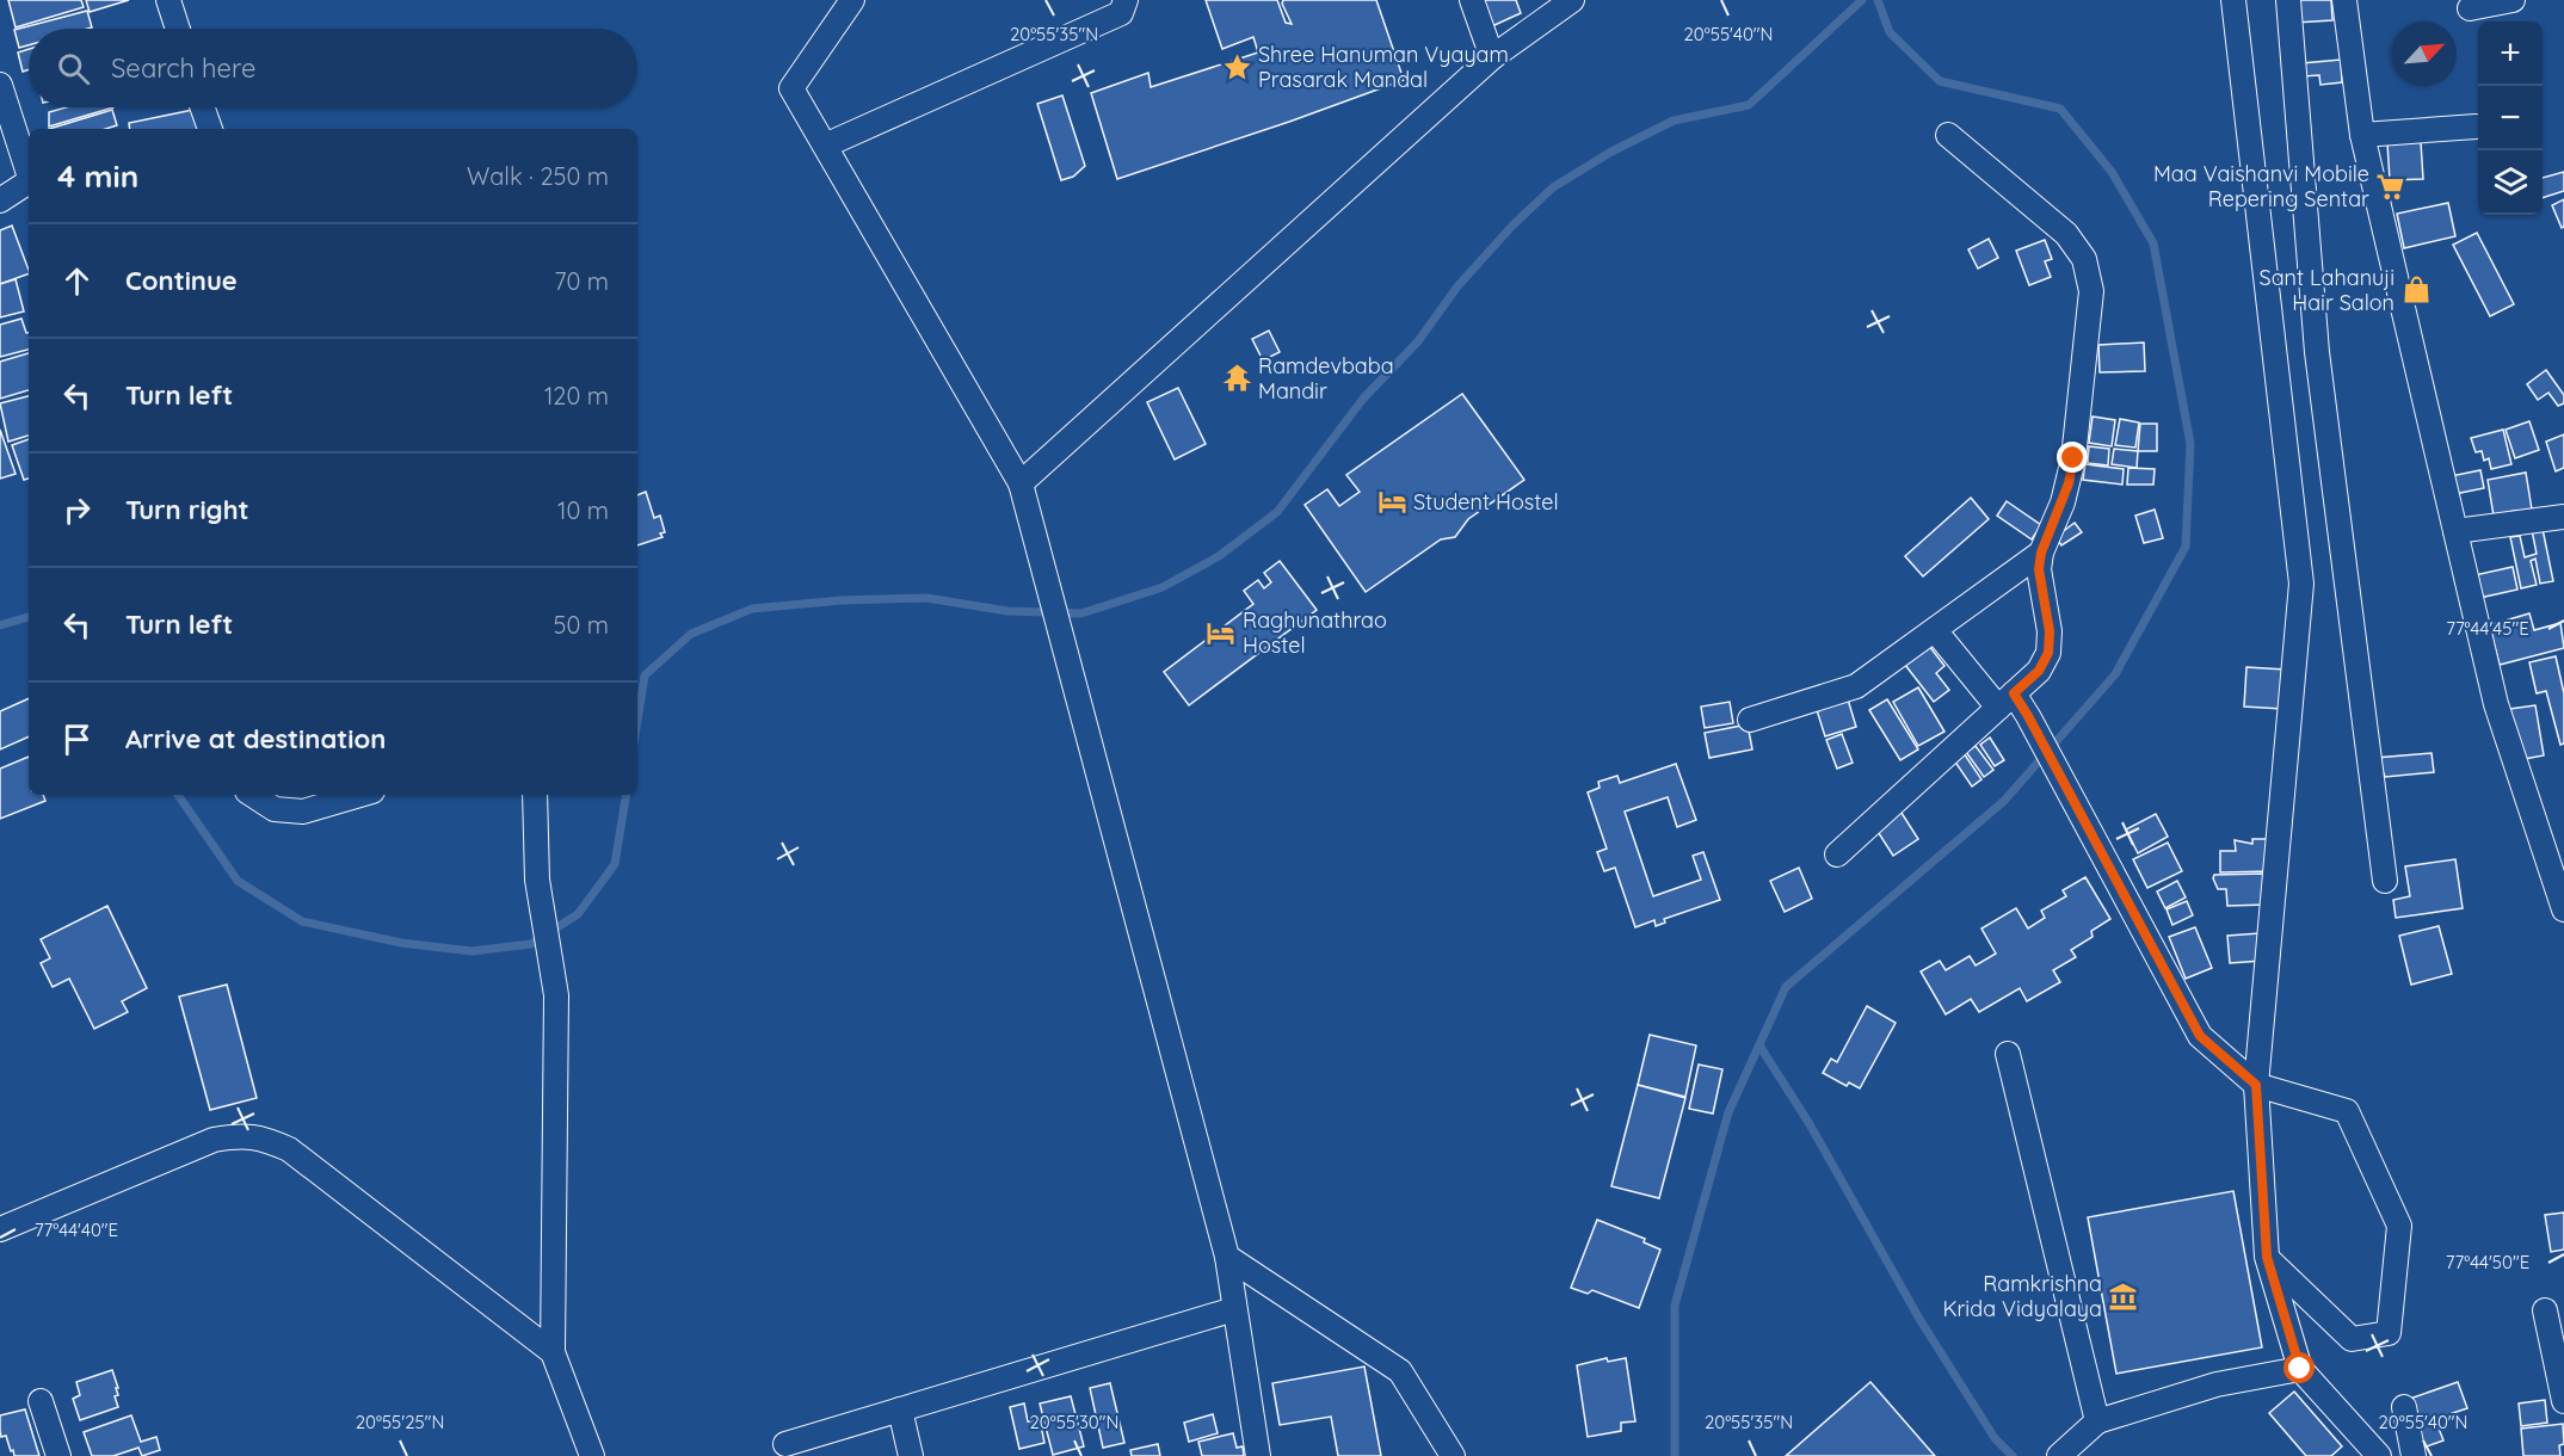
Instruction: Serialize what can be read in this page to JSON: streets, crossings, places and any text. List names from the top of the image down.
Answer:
{
  "places": {
    "place": ["Shree Hanuman Vyayam Prasarak Mandal"],
    "supermarket": ["Maa Vaishanvi Mobile Repering Sentar"],
    "shop": ["Sant Lahanuji Hair Salon"],
    "temple": ["Ramdevbaba Mandir"],
    "hotel": ["Student Hostel", "Raghunathrao Hostel"],
    "museum": ["Ramkrishna Krida Vidyalaya"]
  },
  "north": "top right",
  "page": {
    "map_buttons": ["+", "−"],
    "search": "Search here",
    "heading": ["4 min", "Walk · 250 m"],
    "list": [
      ["Continue", "70 m"],
      ["Turn left", "120 m"],
      ["Turn right", "10 m"],
      ["Turn left", "50 m"],
      "Arrive at destination"
    ]
  },
  "coordinates": [
    "20°55'35\"N",
    "20°55'40\"N",
    "77°44'45\"E",
    "77°44'40\"E",
    "77°44'50\"E",
    "20°55'25\"N",
    "20°55'30\"N"
  ]
}
